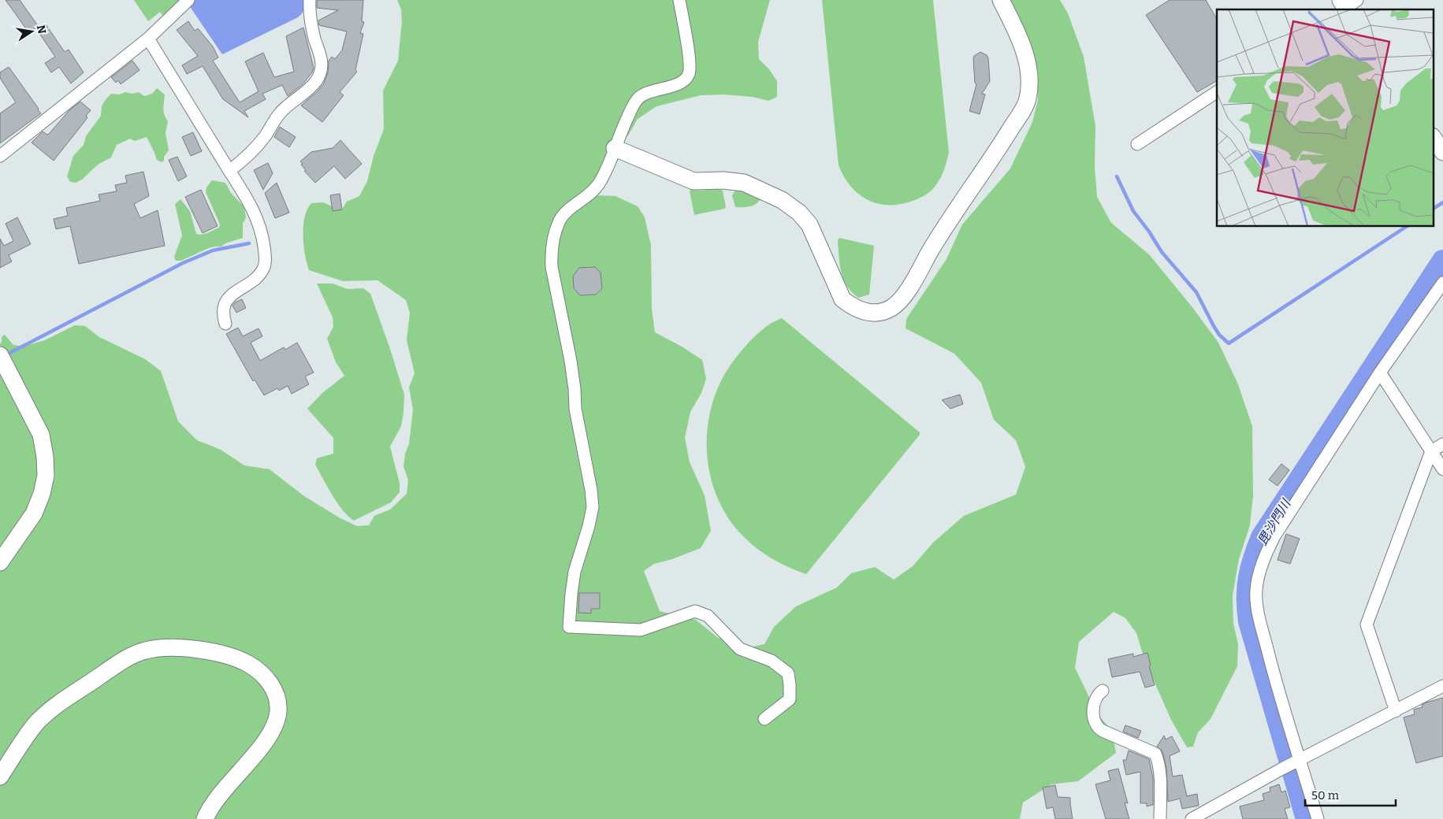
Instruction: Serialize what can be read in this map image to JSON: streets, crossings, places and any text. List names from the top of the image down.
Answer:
{
  "water": ["毘沙門川"],
  "scale_bar": "50 m",
  "north": "right"
}
